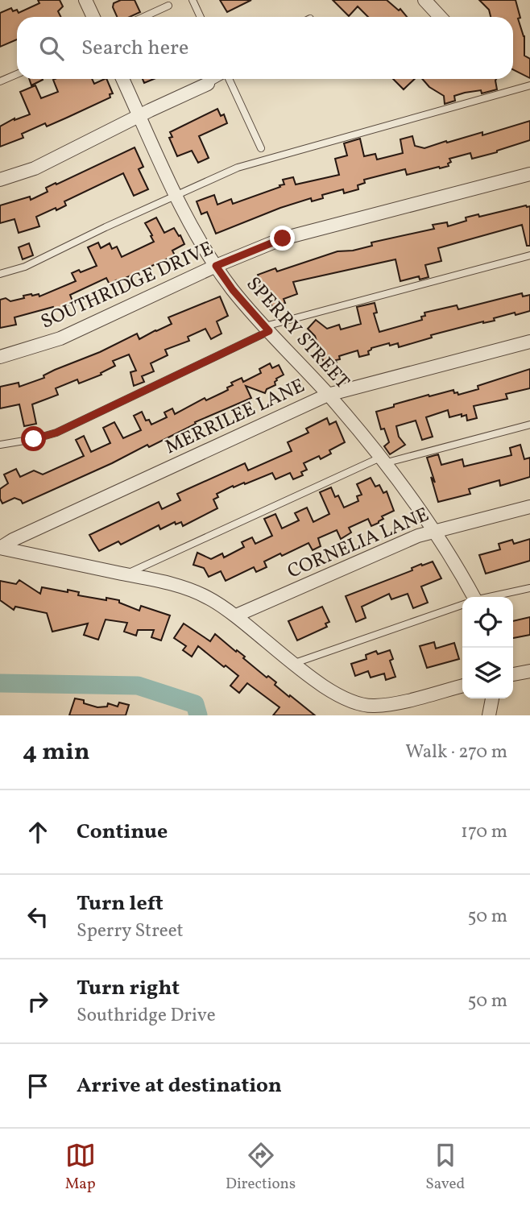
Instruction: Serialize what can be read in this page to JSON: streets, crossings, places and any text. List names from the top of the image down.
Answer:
{
  "streets": {
    "street": [
      "SOUTHRIDGE DRIVE",
      "SPERRY STREET",
      "MERRILEE LANE",
      "CORNELIA LANE"
    ]
  },
  "crossings": [
    ["SOUTHRIDGE DRIVE", "SPERRY STREET"],
    ["SPERRY STREET", "MERRILEE LANE"],
    ["SPERRY STREET", "CORNELIA LANE"]
  ],
  "page": {
    "search": "Search here",
    "heading": ["4 min", "Walk · 270 m"],
    "list": [
      ["Continue", "170 m"],
      ["Turn left", "Sperry Street", "50 m"],
      ["Turn right", "Southridge Drive", "50 m"],
      "Arrive at destination"
    ],
    "nav": ["Map", "Directions", "Saved"]
  }
}
